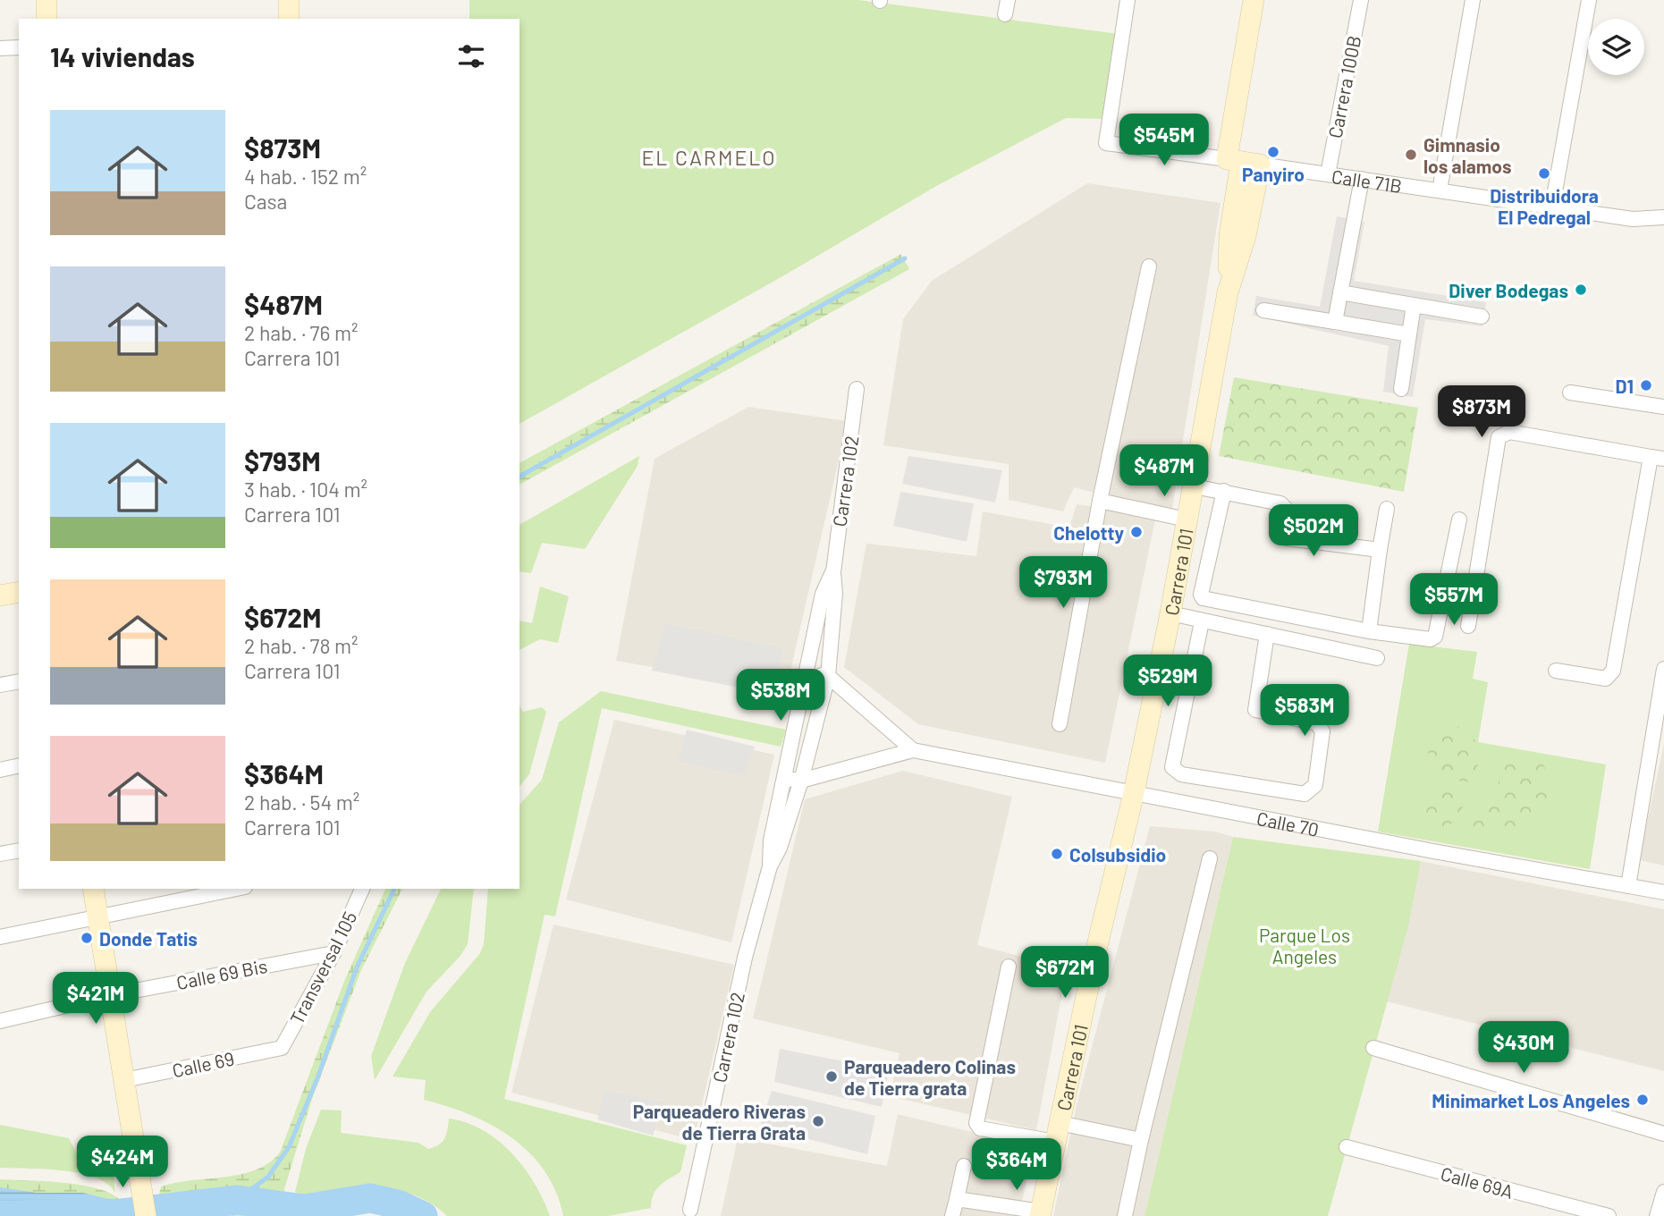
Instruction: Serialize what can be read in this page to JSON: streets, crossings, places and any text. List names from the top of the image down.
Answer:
{
  "streets": {
    "street": [
      "Carrera 100B",
      "Calle 71B",
      "Carrera 102",
      "Carrera 101",
      "Calle 70",
      "Transversal 105",
      "Calle 69 Bis",
      "Calle 69",
      "Calle 69A"
    ]
  },
  "crossings": [
    ["Carrera 100B", "Calle 71B"],
    ["Calle 71B", "Carrera 101"],
    ["Carrera 102", "Calle 70"],
    ["Carrera 101", "Calle 70"],
    ["Transversal 105", "Calle 69 Bis"],
    ["Transversal 105", "Calle 69"]
  ],
  "districts": ["EL CARMELO"],
  "parks": ["Parque Los Angeles"],
  "places": [
    "Panyiro",
    "Gimnasio los alamos",
    "Distribuidora El Pedregal",
    "Diver Bodegas",
    "D1",
    "Chelotty",
    "Colsubsidio",
    "Donde Tatis",
    "Parqueadero Colinas de Tierra grata",
    "Minimarket Los Angeles",
    "Parqueadero Riveras de Tierra Grata"
  ],
  "page": {
    "heading": "14 viviendas",
    "list": [
      {
        "name": "$873M",
        "note": "4 hab. · 152 m² · Casa"
      },
      {
        "name": "$487M",
        "note": "2 hab. · 76 m² · Carrera 101"
      },
      {
        "name": "$793M",
        "note": "3 hab. · 104 m² · Carrera 101"
      },
      {
        "name": "$672M",
        "note": "2 hab. · 78 m² · Carrera 101"
      },
      {
        "name": "$364M",
        "note": "2 hab. · 54 m² · Carrera 101"
      }
    ],
    "price": [
      "$545M",
      "$873M",
      "$487M",
      "$502M",
      "$793M",
      "$557M",
      "$529M",
      "$538M",
      "$583M",
      "$672M",
      "$421M",
      "$430M",
      "$424M",
      "$364M"
    ]
  }
}
